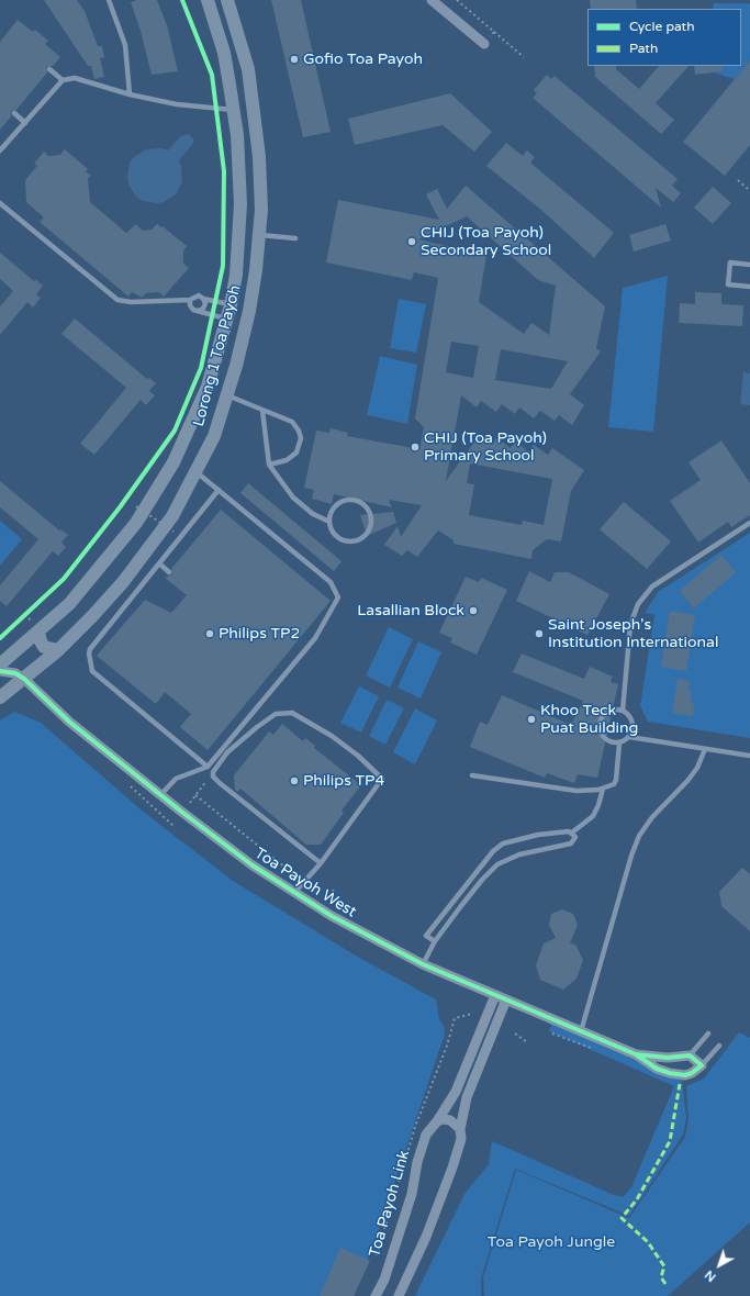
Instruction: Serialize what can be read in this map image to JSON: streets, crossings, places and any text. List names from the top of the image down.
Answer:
{
  "streets": {
    "main road": ["Lorong 1 Toa Payoh"],
    "street": ["Toa Payoh West", "Toa Payoh Link"]
  },
  "crossings": [
    ["Lorong 1 Toa Payoh", "Toa Payoh West"],
    ["Toa Payoh West", "Toa Payoh Link"]
  ],
  "parks": ["Toa Payoh Jungle"],
  "places": [
    "Gofio Toa Payoh",
    "CHIJ (Toa Payoh) Secondary School",
    "CHIJ (Toa Payoh) Primary School",
    "Lasallian Block",
    "Philips TP2",
    "Saint Joseph's Institution International",
    "Khoo Teck Puat Building",
    "Philips TP4"
  ],
  "legend": ["Cycle path", "Path"],
  "north": "bottom left"
}
